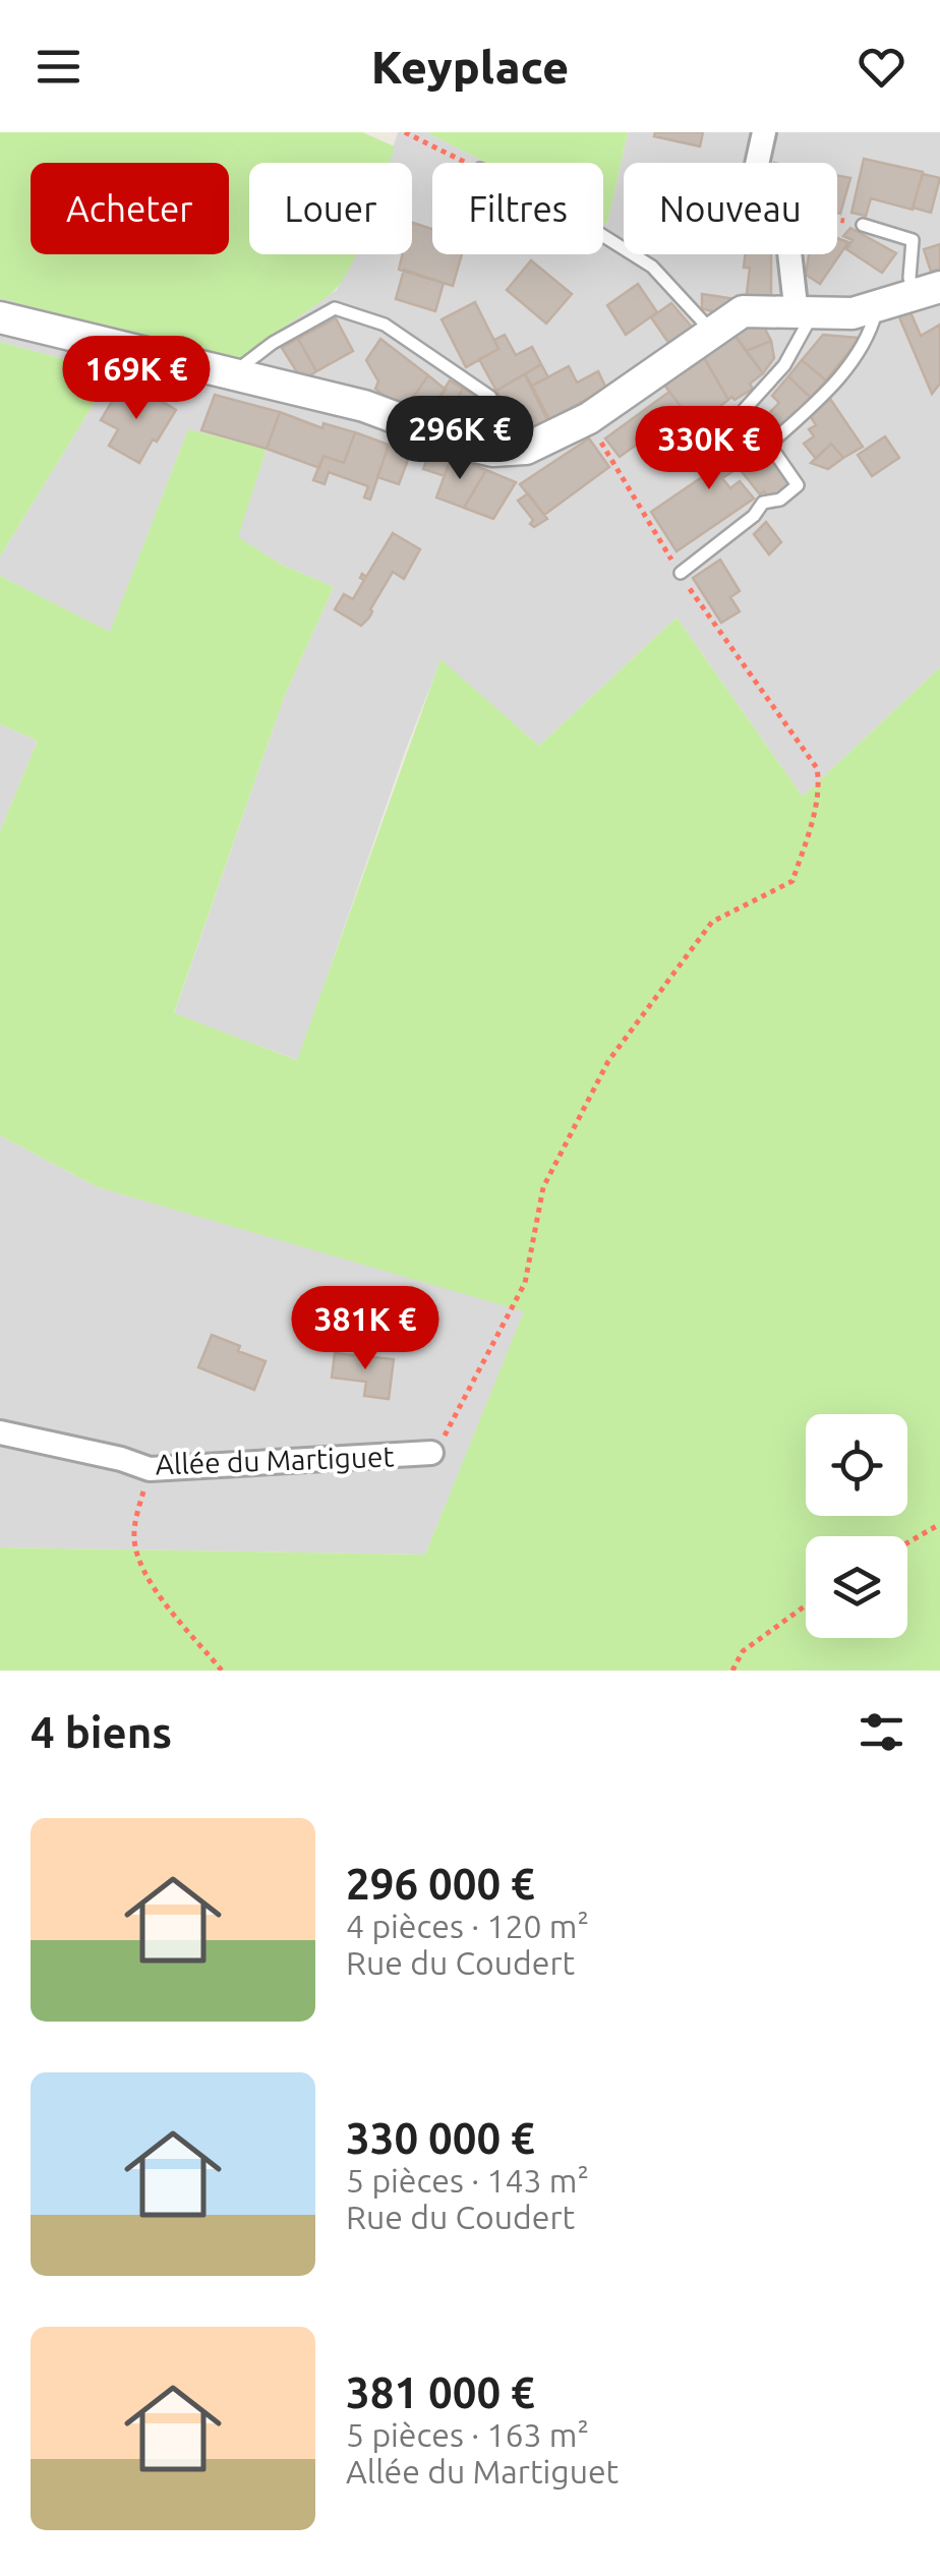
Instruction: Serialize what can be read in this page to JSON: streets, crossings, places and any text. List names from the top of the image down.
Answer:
{
  "streets": {
    "street": ["Allée du Martiguet"]
  },
  "page": {
    "header": "Keyplace",
    "chip": [
      "Acheter",
      "Louer",
      "Filtres",
      "Nouveau"
    ],
    "price": [
      "169K €",
      "296K €",
      "330K €",
      "381K €"
    ],
    "heading": "4 biens",
    "list": [
      {
        "name": "296 000 €",
        "note": "4 pièces · 120 m² · Rue du Coudert"
      },
      {
        "name": "330 000 €",
        "note": "5 pièces · 143 m² · Rue du Coudert"
      },
      {
        "name": "381 000 €",
        "note": "5 pièces · 163 m² · Allée du Martiguet"
      }
    ]
  }
}
